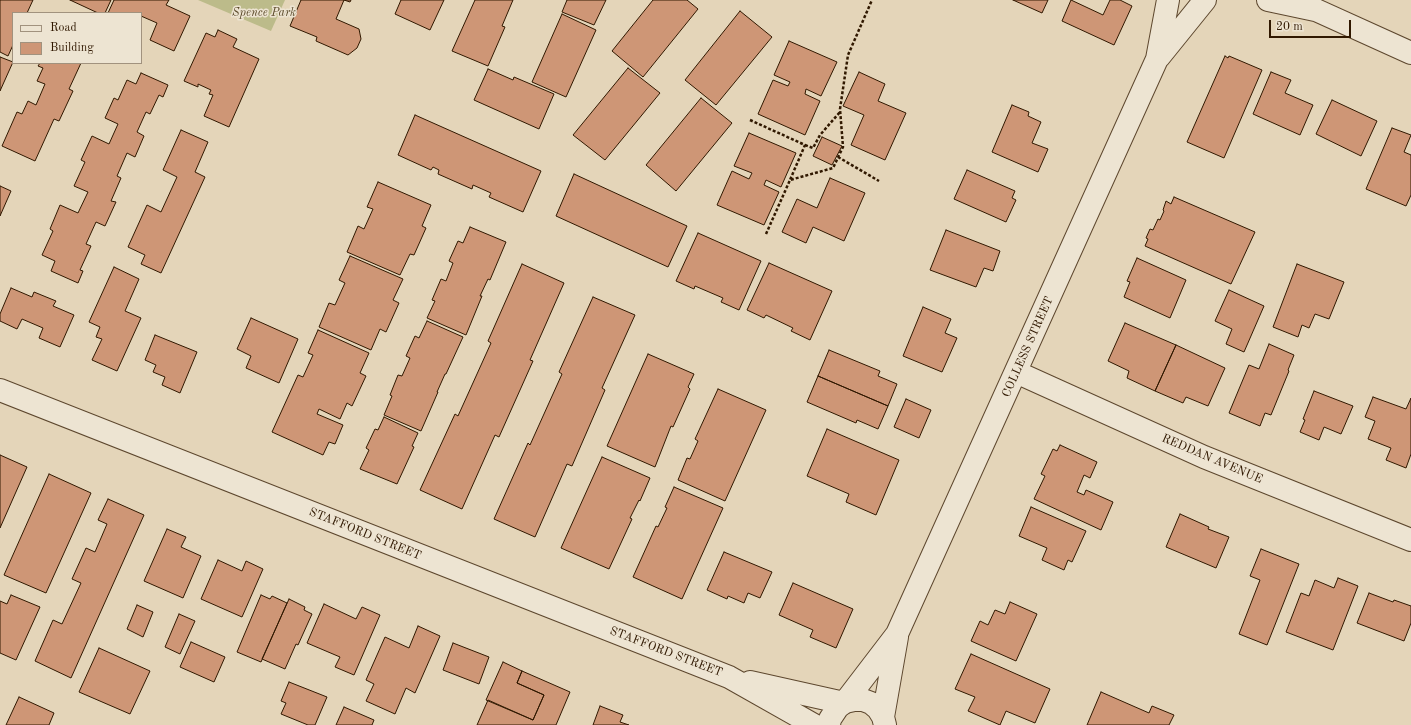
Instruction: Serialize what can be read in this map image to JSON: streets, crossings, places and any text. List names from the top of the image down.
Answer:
{
  "streets": {
    "street": ["COLLESS STREET", "REDDAN AVENUE", "STAFFORD STREET"]
  },
  "crossings": [
    ["COLLESS STREET", "REDDAN AVENUE"],
    ["COLLESS STREET", "STAFFORD STREET"]
  ],
  "parks": ["Spence Park"],
  "legend": ["Road", "Building"],
  "scale_bar": "20 m"
}
